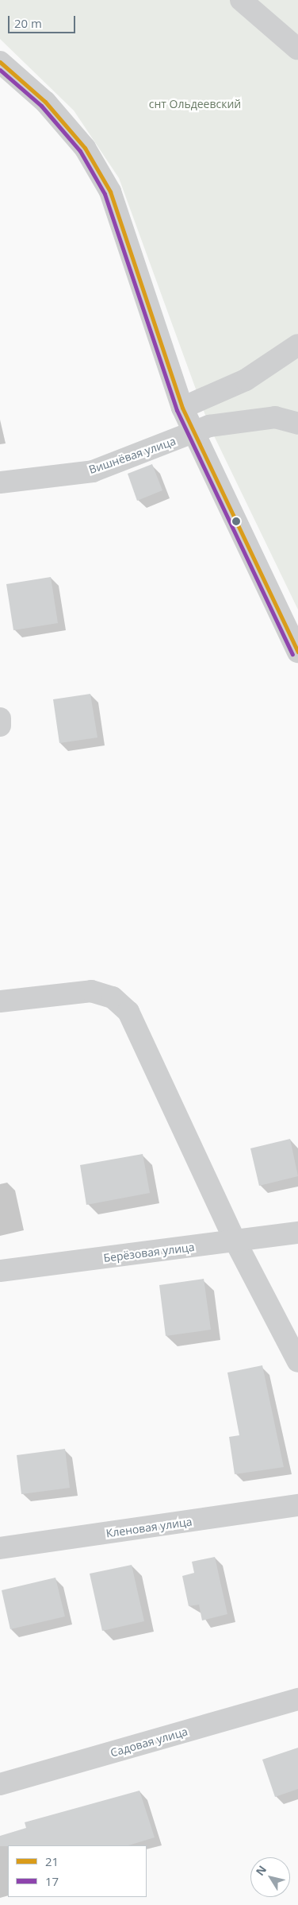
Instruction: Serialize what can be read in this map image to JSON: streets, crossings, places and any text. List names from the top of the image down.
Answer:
{
  "streets": {
    "street": [
      "Вишнёвая улица",
      "Берёзовая улица",
      "Кленовая улица",
      "Садовая улица"
    ]
  },
  "parks": ["снт Ольдеевский"],
  "lines": ["transit line 21", "transit line 17"],
  "legend": ["21", "17"],
  "scale_bar": "20 m",
  "north": "top left"
}
